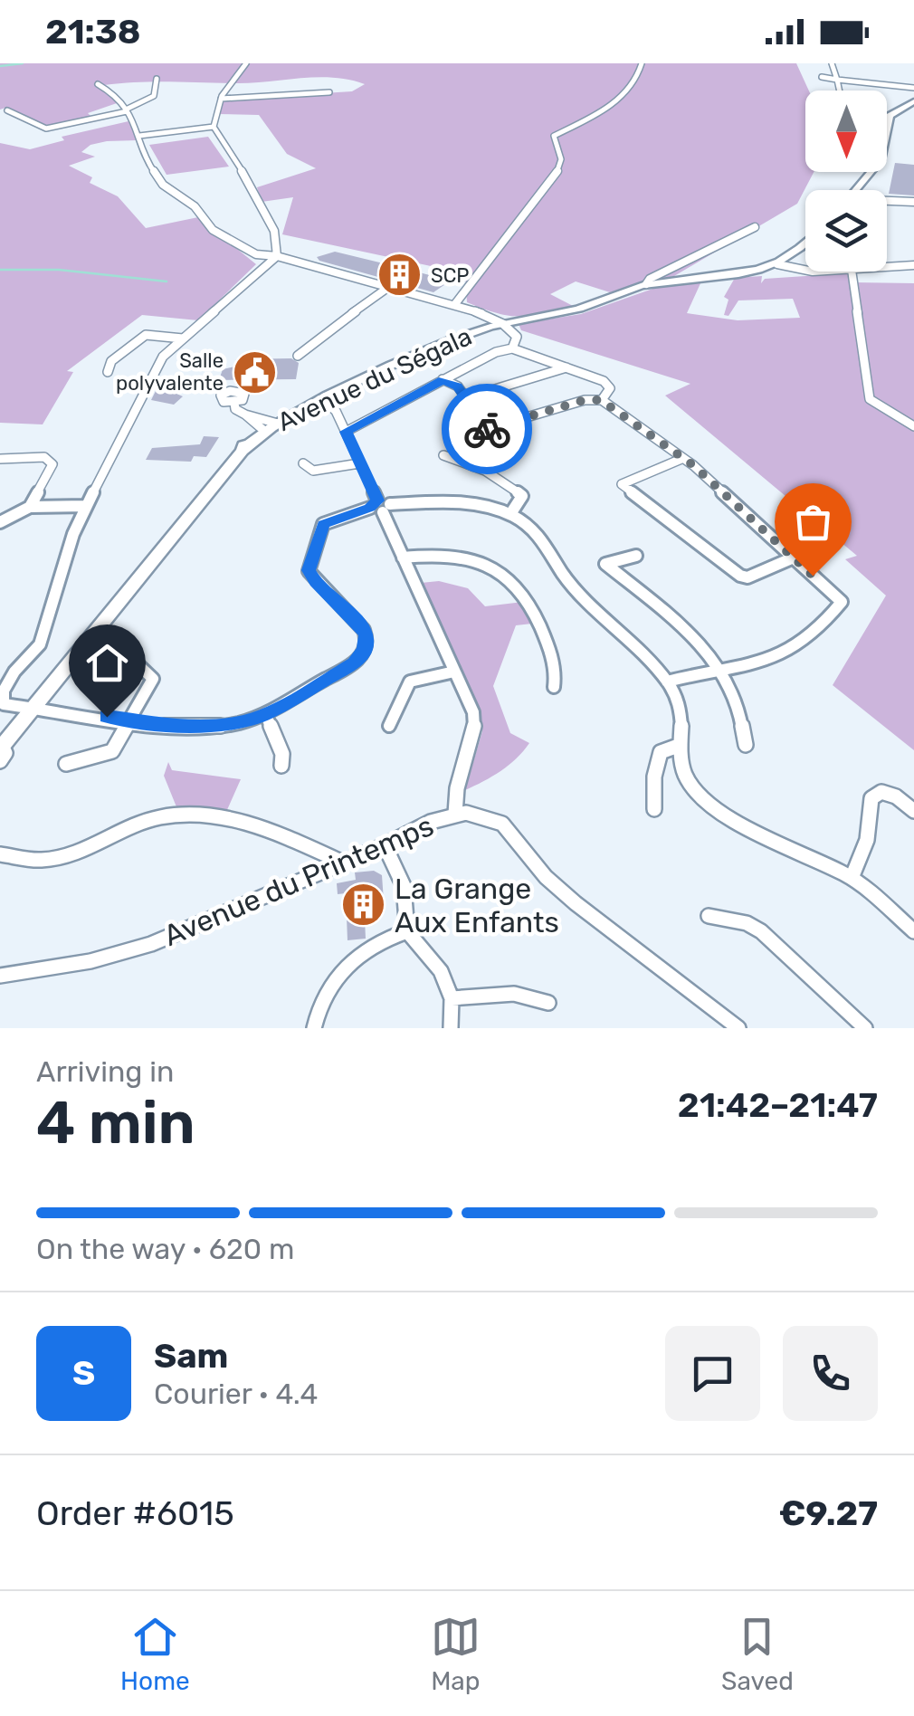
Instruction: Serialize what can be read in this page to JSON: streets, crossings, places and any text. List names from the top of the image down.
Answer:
{
  "streets": {
    "street": ["Avenue du Ségala", "Avenue du Printemps"]
  },
  "places": {
    "building": ["SCP", "La Grange Aux Enfants"],
    "public building": ["Salle polyvalente"]
  },
  "north": "bottom",
  "page": {
    "status": "21:38",
    "heading": ["4 min", "Arriving in", "21:42–21:47"],
    "panel": [
      "Sam",
      "Courier · 4.4",
      "Order #6015",
      "€9.27"
    ],
    "bar": "On the way · 620 m",
    "round": "S",
    "tabs": ["Home", "Map", "Saved"]
  }
}
